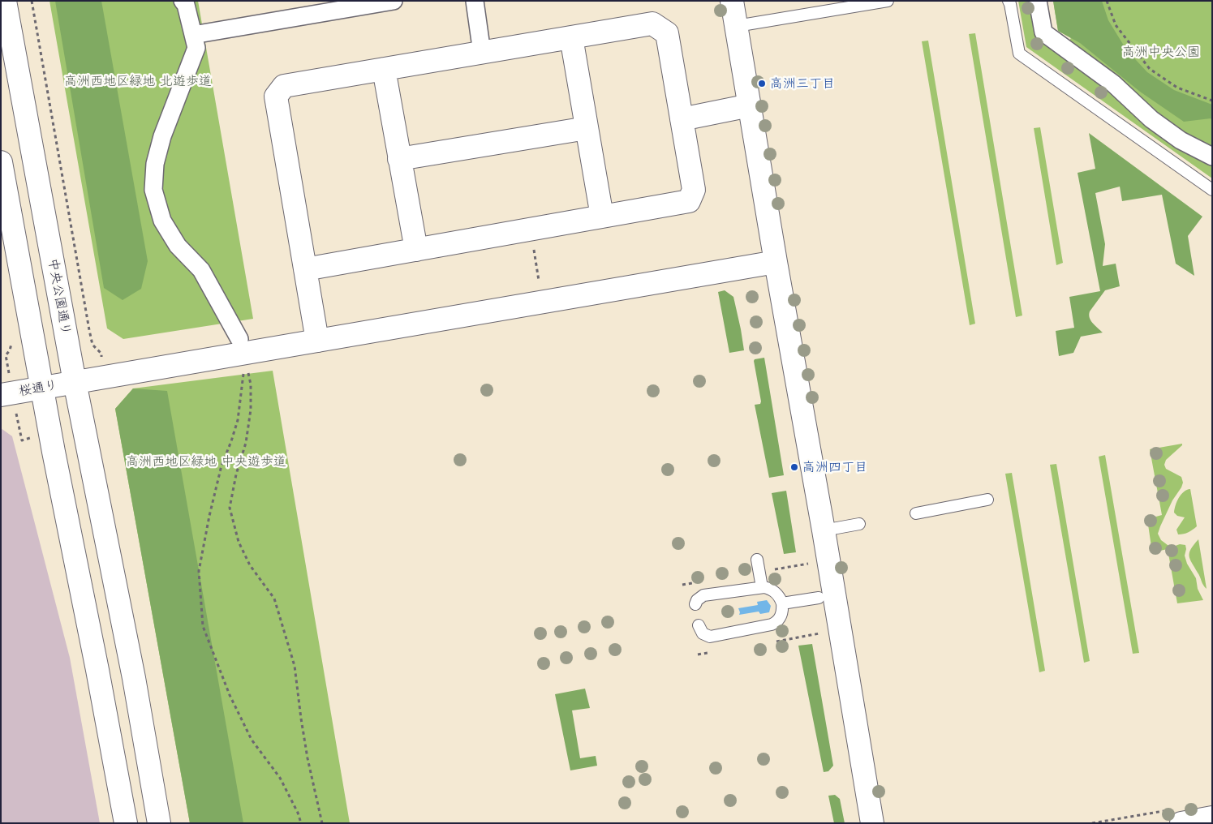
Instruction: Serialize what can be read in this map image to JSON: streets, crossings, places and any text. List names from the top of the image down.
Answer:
{
  "streets": {
    "street": ["中央公園通り", "桜通り"]
  },
  "crossings": [
    ["中央公園通り", "桜通り"]
  ],
  "parks": ["高洲中央公園", "高洲西地区緑地 北遊歩道", "高洲西地区緑地 中央遊歩道"],
  "places": ["高洲三丁目", "高洲四丁目"]
}
